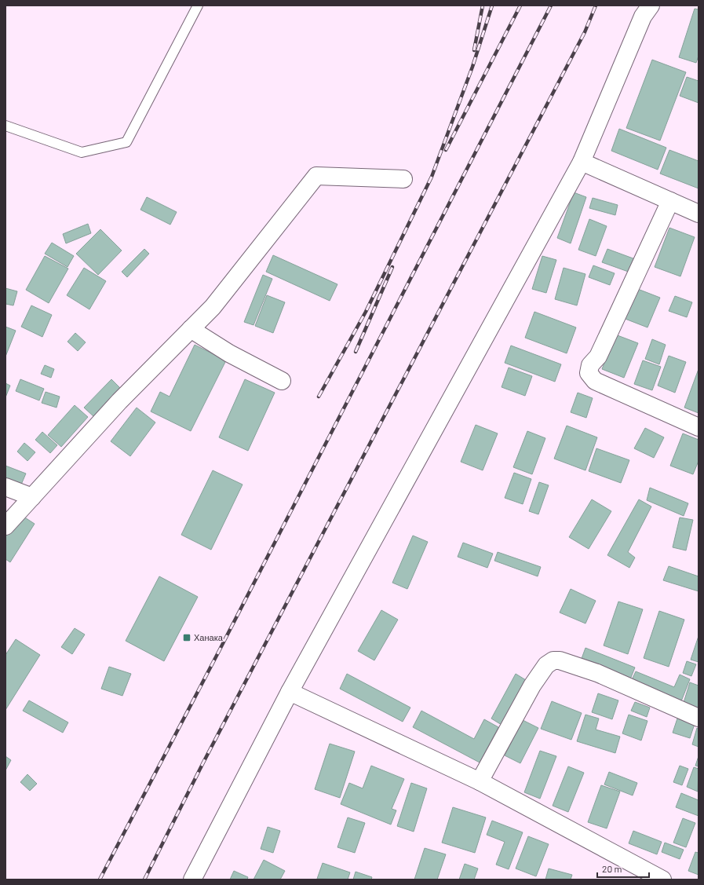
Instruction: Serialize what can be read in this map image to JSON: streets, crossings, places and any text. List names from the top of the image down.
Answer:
{
  "places": {
    "transit": ["Ханака"]
  },
  "scale_bar": "20 m"
}
